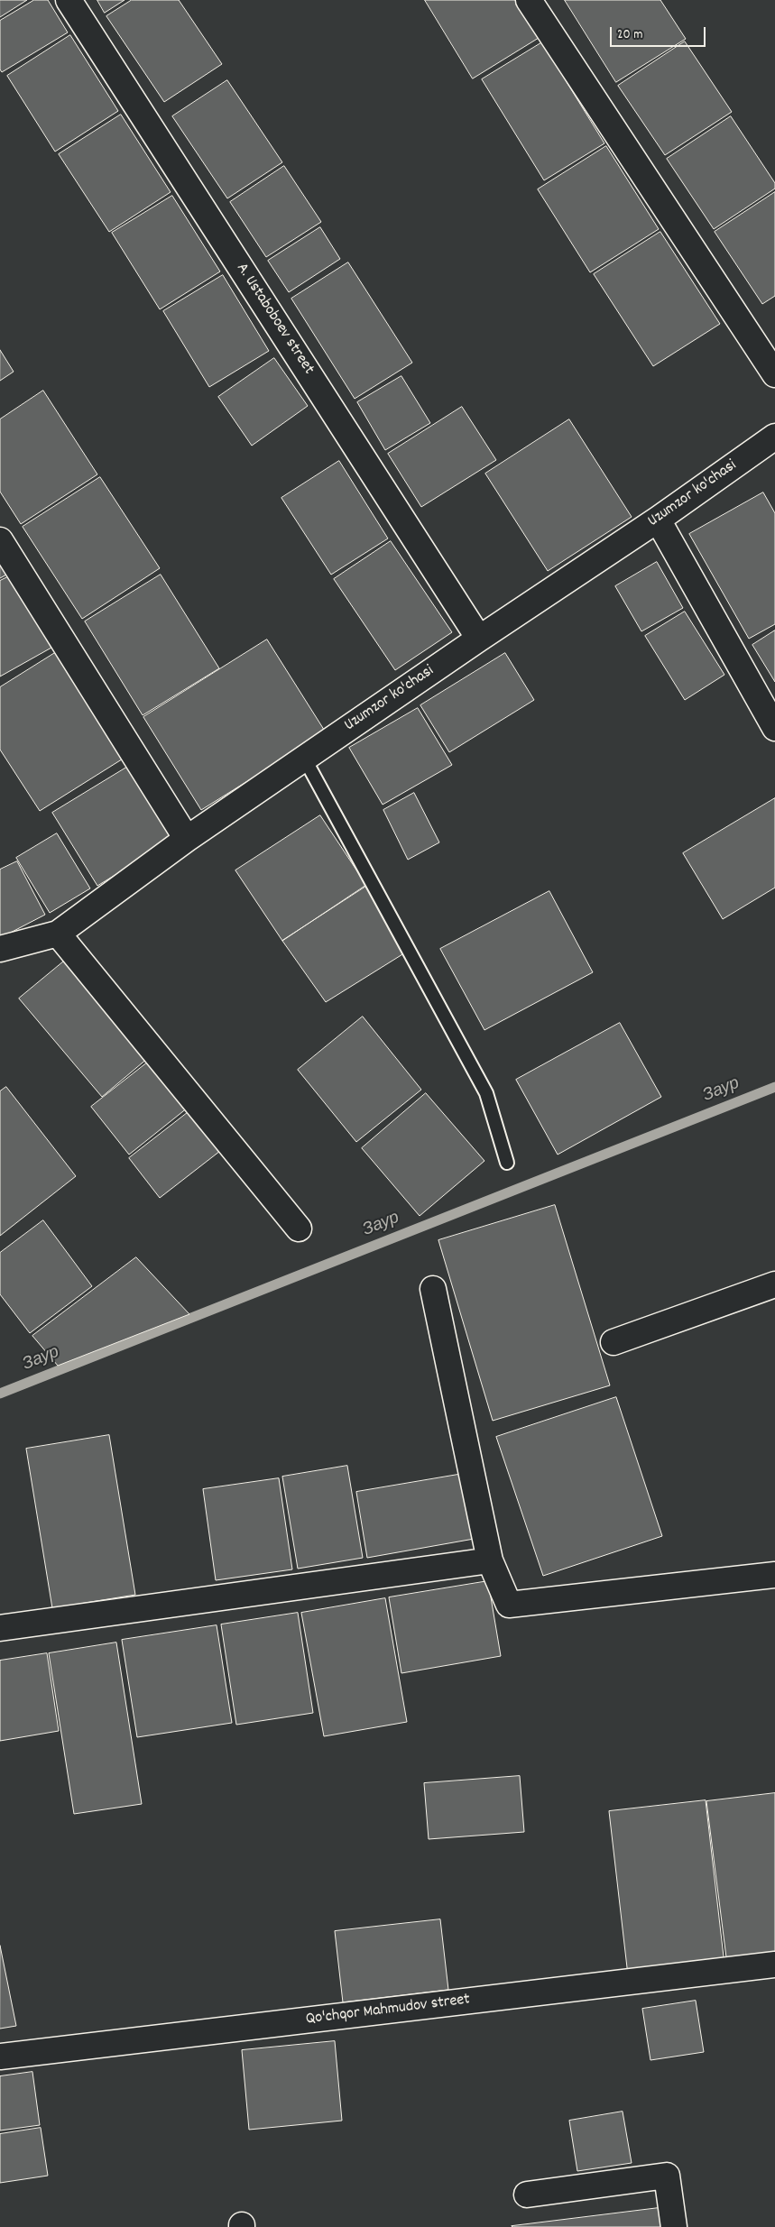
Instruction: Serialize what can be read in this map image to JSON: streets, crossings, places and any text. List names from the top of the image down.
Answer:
{
  "streets": {
    "street": ["A. Ustaboboev street", "Uzumzor ko'chasi", "Qo'chqor Mahmudov street"]
  },
  "crossings": [
    ["A. Ustaboboev street", "Uzumzor ko'chasi"]
  ],
  "water": ["Заур"],
  "scale_bar": "20 m"
}
